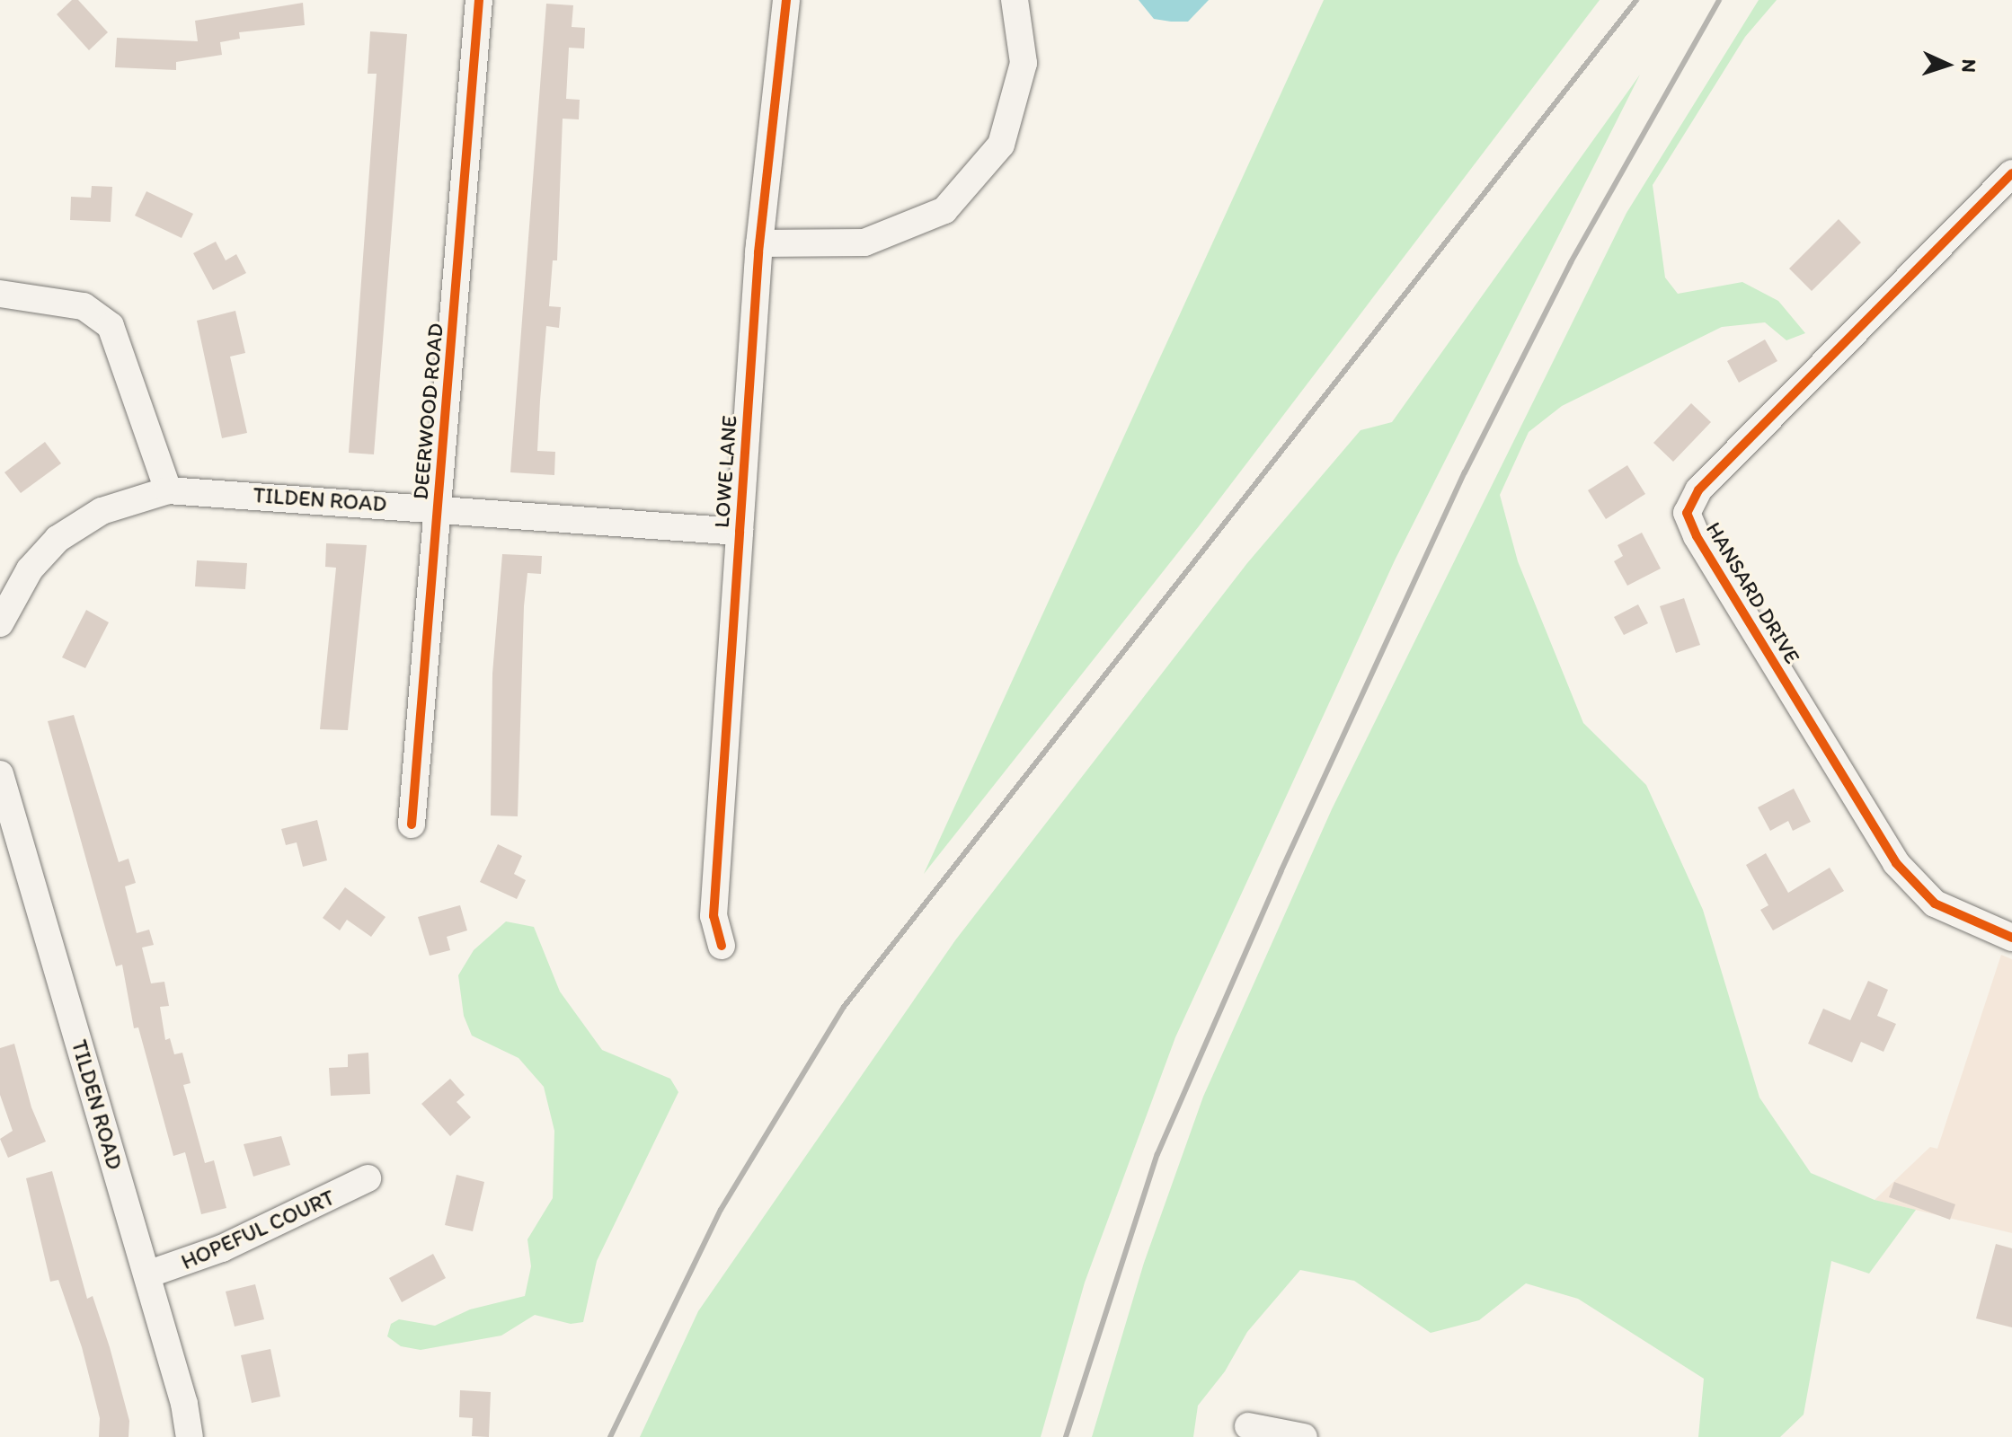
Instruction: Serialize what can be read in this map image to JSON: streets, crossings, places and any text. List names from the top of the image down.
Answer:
{
  "streets": {
    "street": [
      "DEERWOOD ROAD",
      "LOWE LANE",
      "TILDEN ROAD",
      "HANSARD DRIVE",
      "HOPEFUL COURT"
    ]
  },
  "crossings": [
    ["DEERWOOD ROAD", "TILDEN ROAD"],
    ["LOWE LANE", "TILDEN ROAD"],
    ["TILDEN ROAD", "HOPEFUL COURT"]
  ],
  "north": "right"
}
